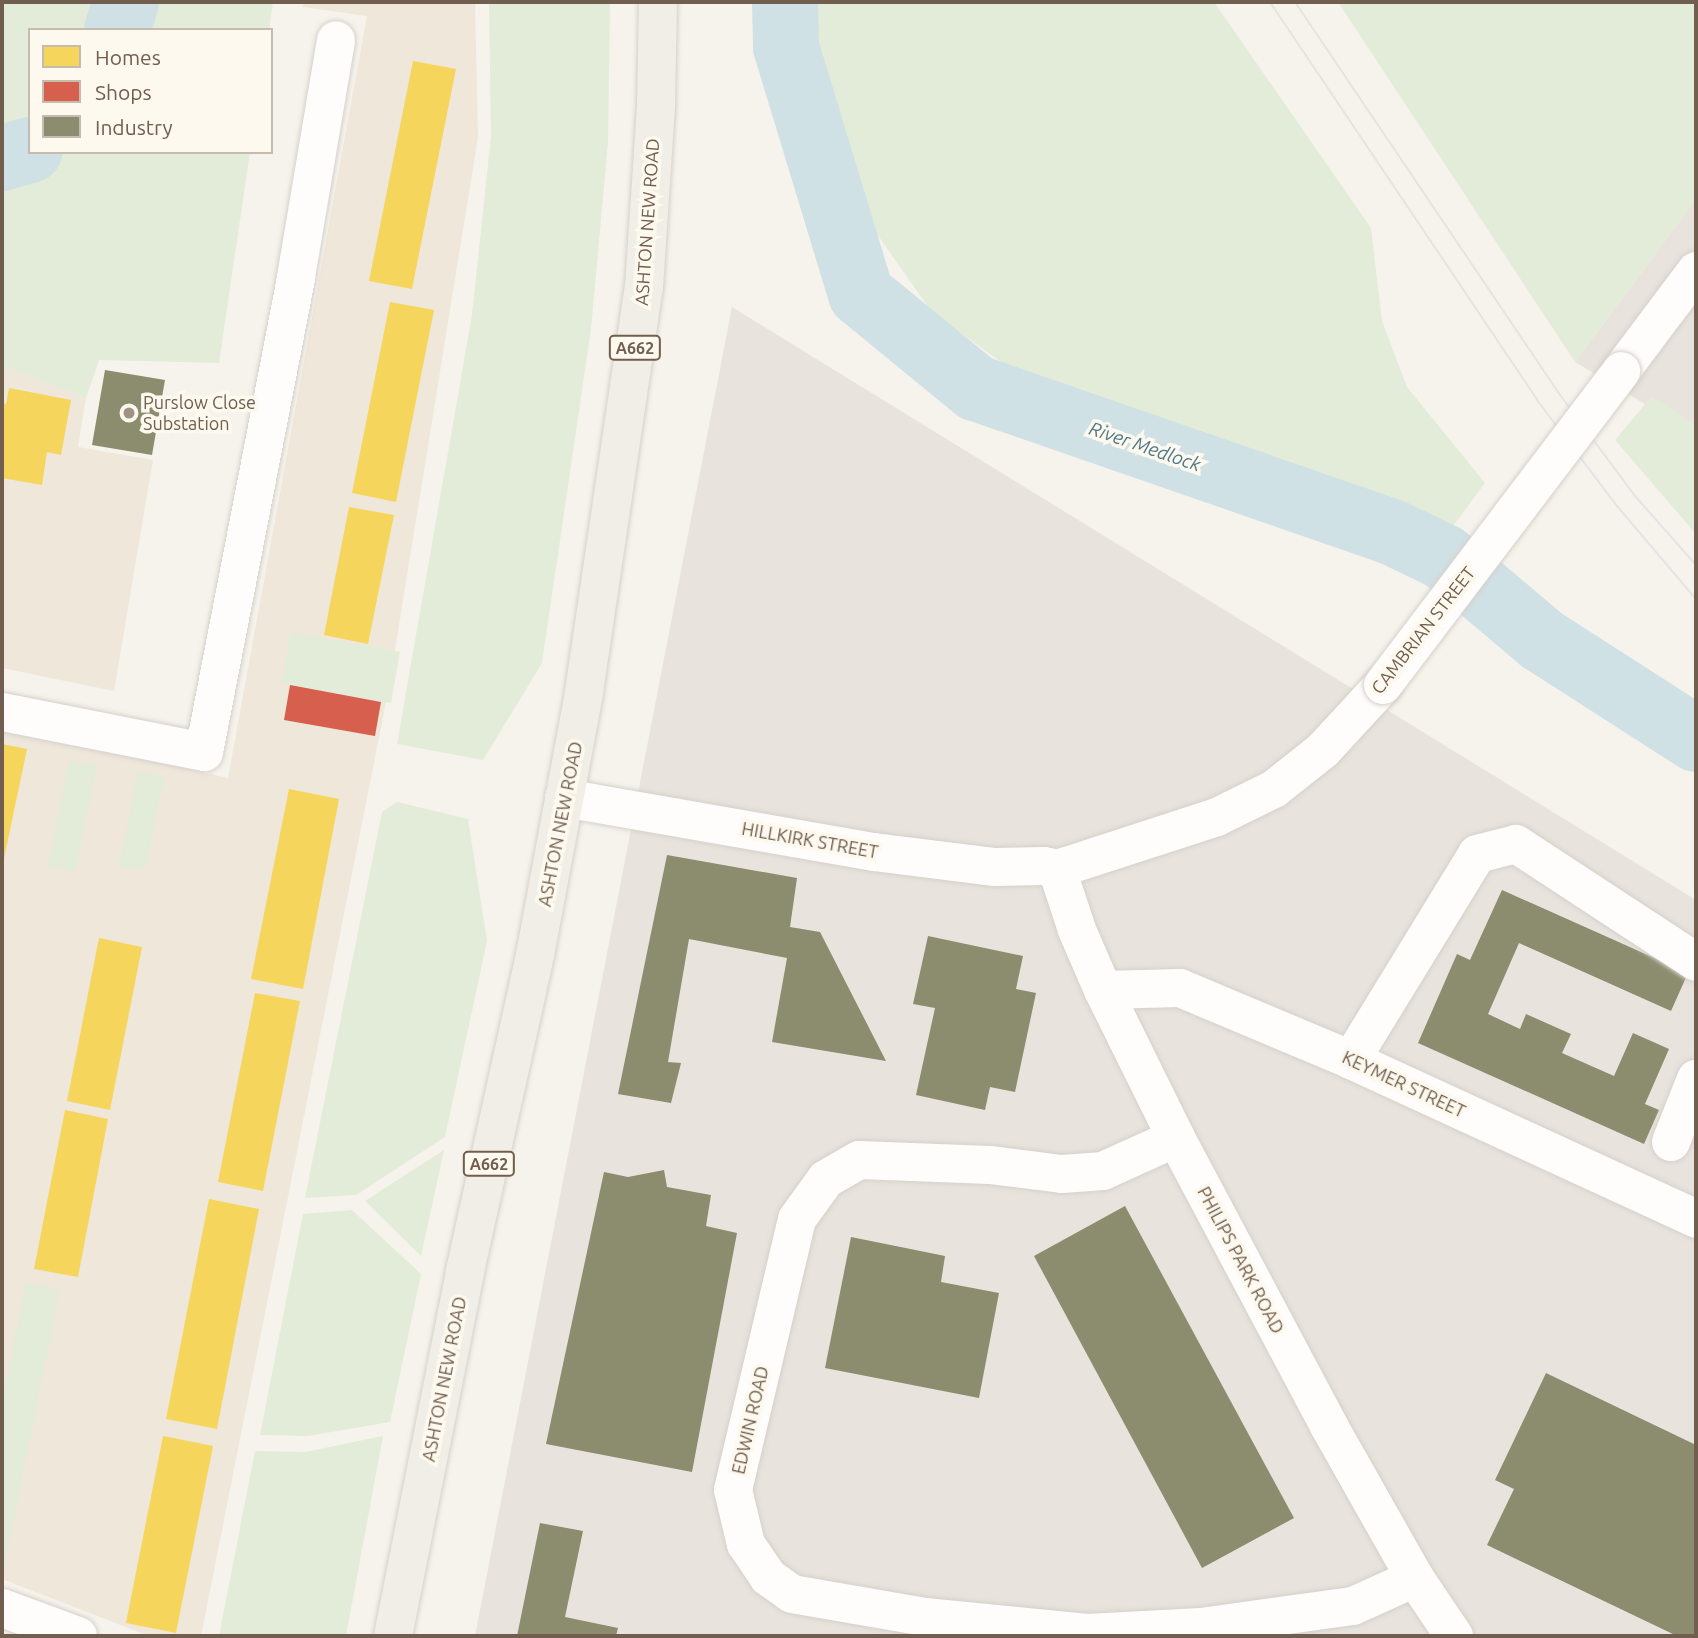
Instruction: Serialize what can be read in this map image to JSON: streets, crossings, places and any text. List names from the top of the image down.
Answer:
{
  "streets": {
    "main road": ["ASHTON NEW ROAD", "A662"],
    "street": [
      "CAMBRIAN STREET",
      "HILLKIRK STREET",
      "KEYMER STREET",
      "PHILIPS PARK ROAD",
      "EDWIN ROAD"
    ]
  },
  "crossings": [
    ["ASHTON NEW ROAD", "HILLKIRK STREET"],
    ["CAMBRIAN STREET", "HILLKIRK STREET"],
    ["CAMBRIAN STREET", "PHILIPS PARK ROAD"],
    ["HILLKIRK STREET", "PHILIPS PARK ROAD"],
    ["KEYMER STREET", "PHILIPS PARK ROAD"],
    ["PHILIPS PARK ROAD", "EDWIN ROAD"]
  ],
  "water": ["River Medlock"],
  "places": ["Purslow Close Substation"],
  "legend": ["Homes", "Shops", "Industry"]
}
